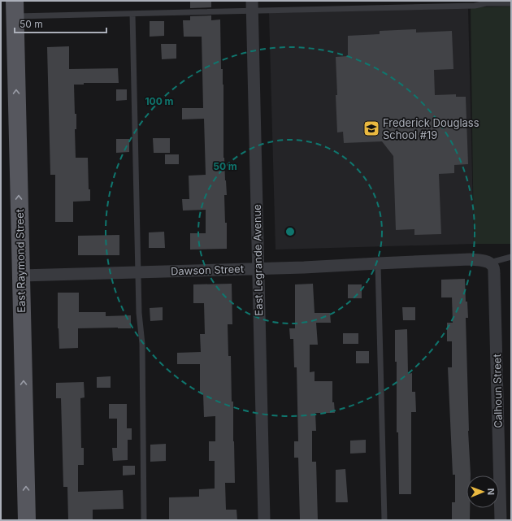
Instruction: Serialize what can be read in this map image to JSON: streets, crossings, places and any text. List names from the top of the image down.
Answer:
{
  "streets": {
    "main road": ["East Raymond Street"],
    "street": ["East Legrande Avenue", "Dawson Street", "Calhoun Street"]
  },
  "crossings": [
    ["East Legrande Avenue", "Dawson Street"],
    ["East Raymond Street", "Dawson Street"],
    ["Dawson Street", "Calhoun Street"]
  ],
  "one_way": ["East Raymond Street"],
  "places": {
    "school or university": ["Frederick Douglass School #19"]
  },
  "scale_bar": "50 m",
  "north": "right",
  "rings": ["100 m", "50 m"]
}
